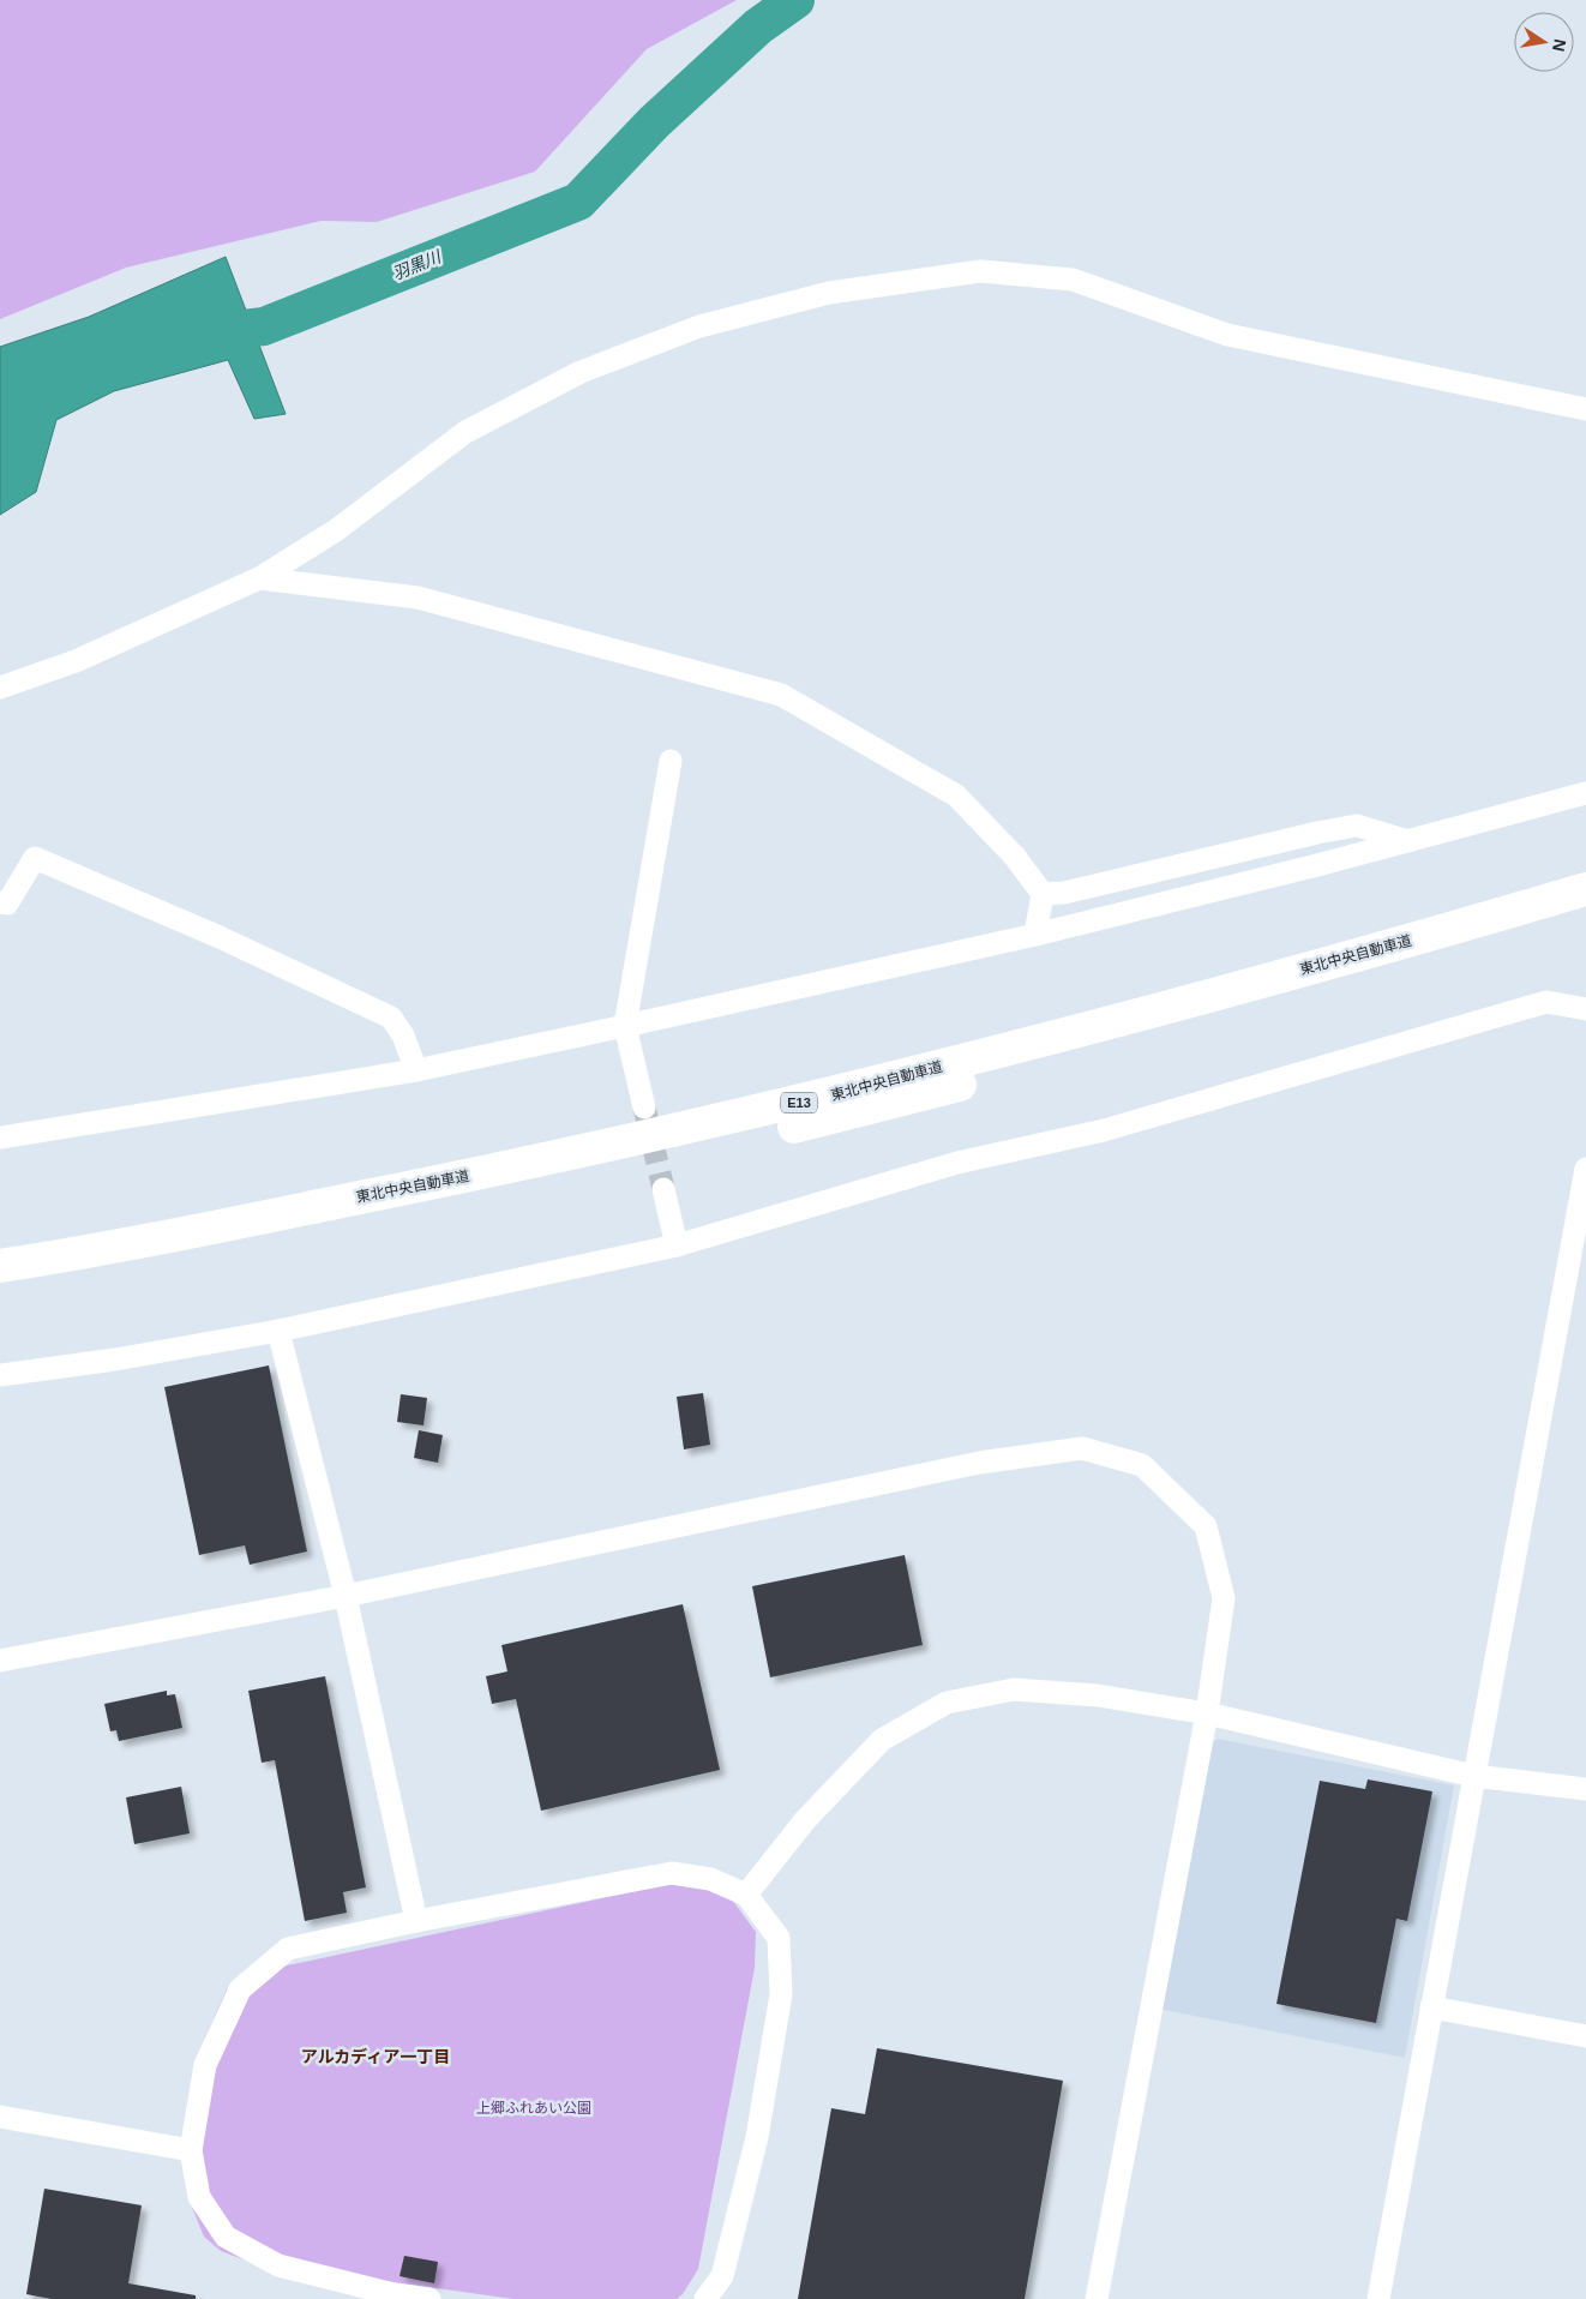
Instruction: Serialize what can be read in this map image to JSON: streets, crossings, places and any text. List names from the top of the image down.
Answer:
{
  "streets": {
    "highway": ["東北中央自動車道", "E13"]
  },
  "districts": ["アルカディア一丁目"],
  "water": ["羽黒川"],
  "parks": ["上郷ふれあい公園"],
  "north": "right"
}
